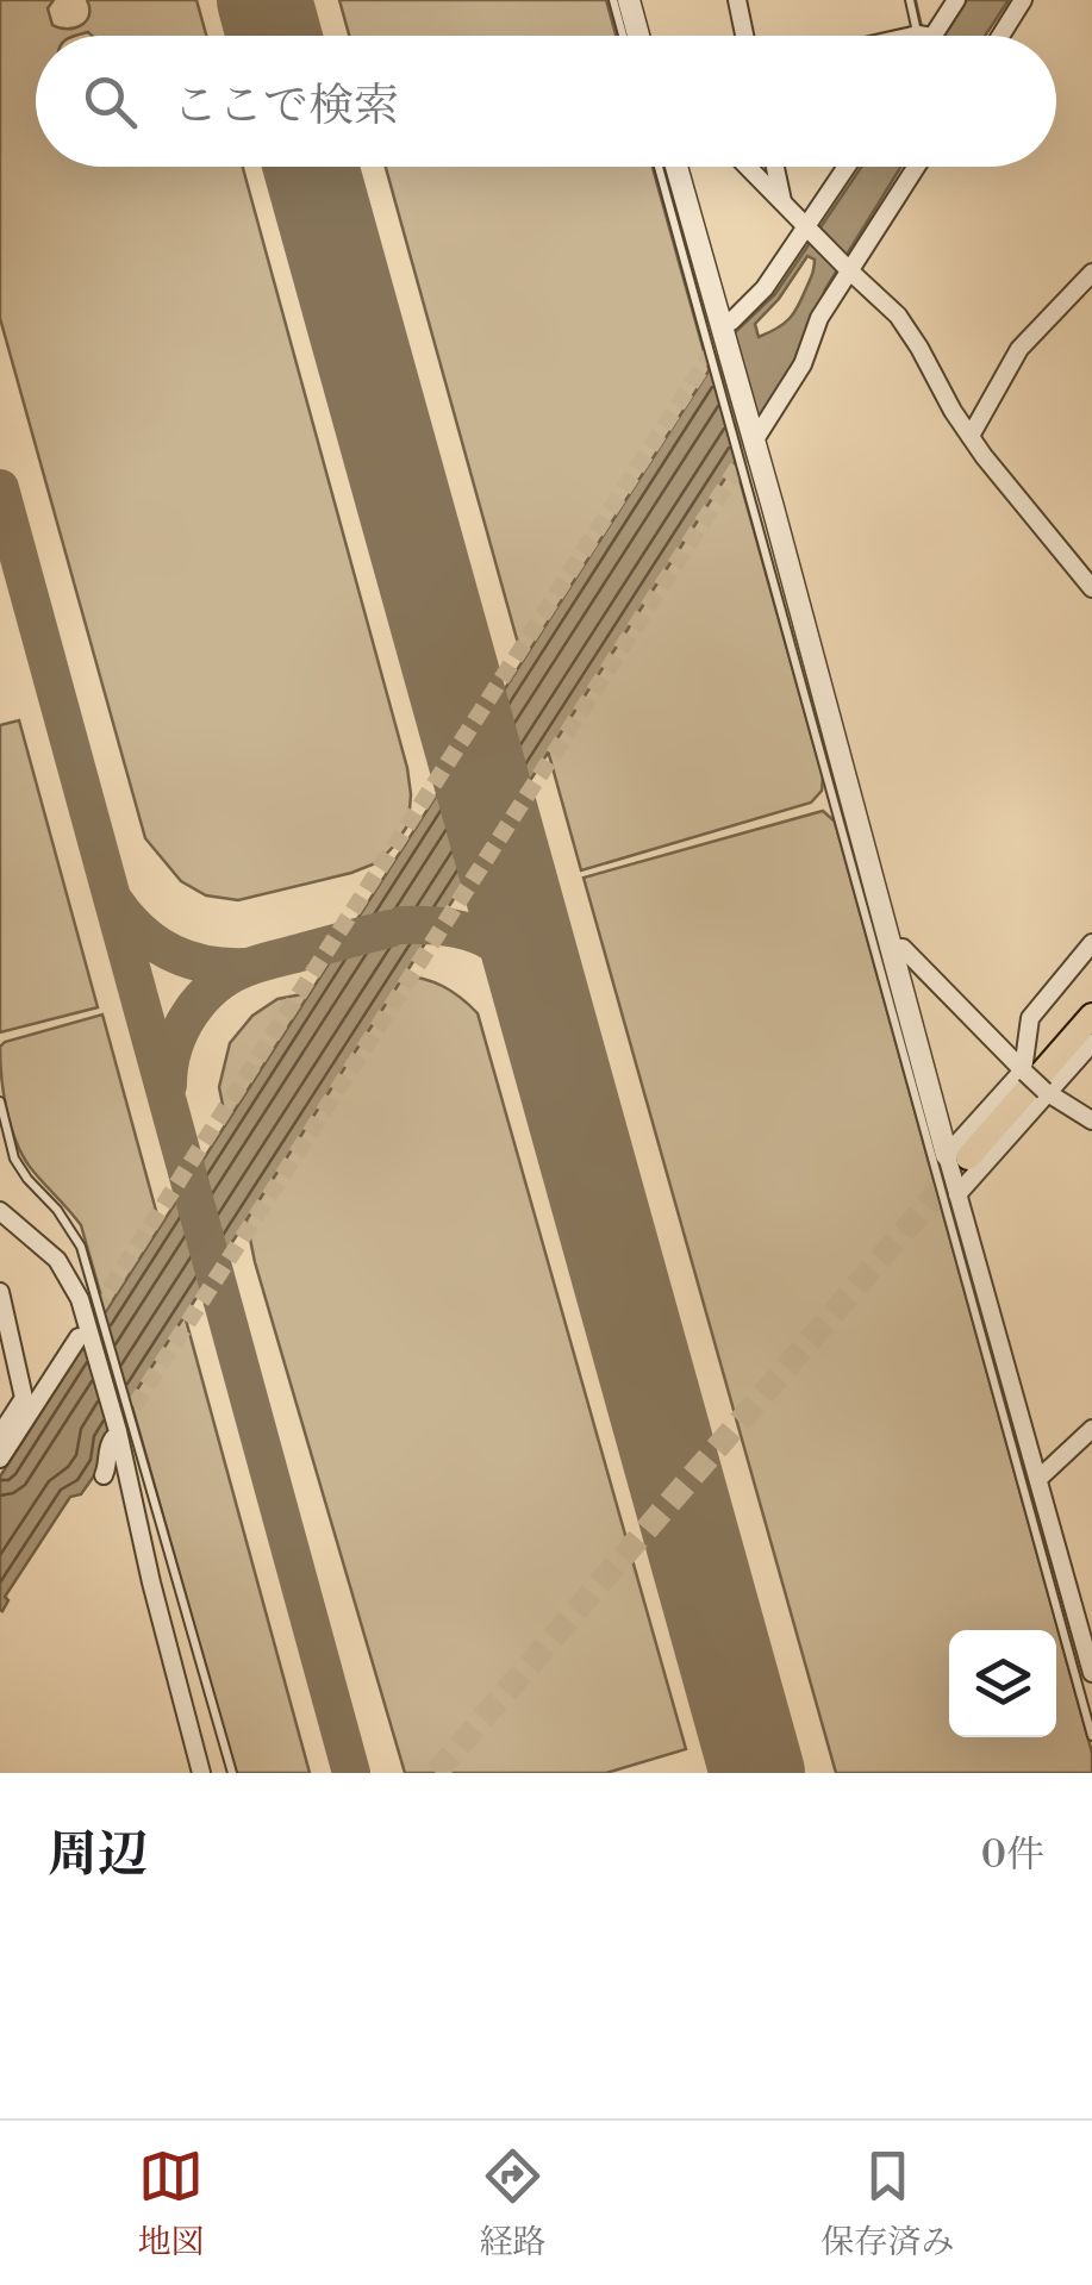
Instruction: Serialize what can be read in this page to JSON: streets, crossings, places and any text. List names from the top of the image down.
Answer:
{
  "page": {
    "search": "ここで検索",
    "heading": ["周辺", "0件"],
    "nav": ["地図", "経路", "保存済み"]
  }
}
